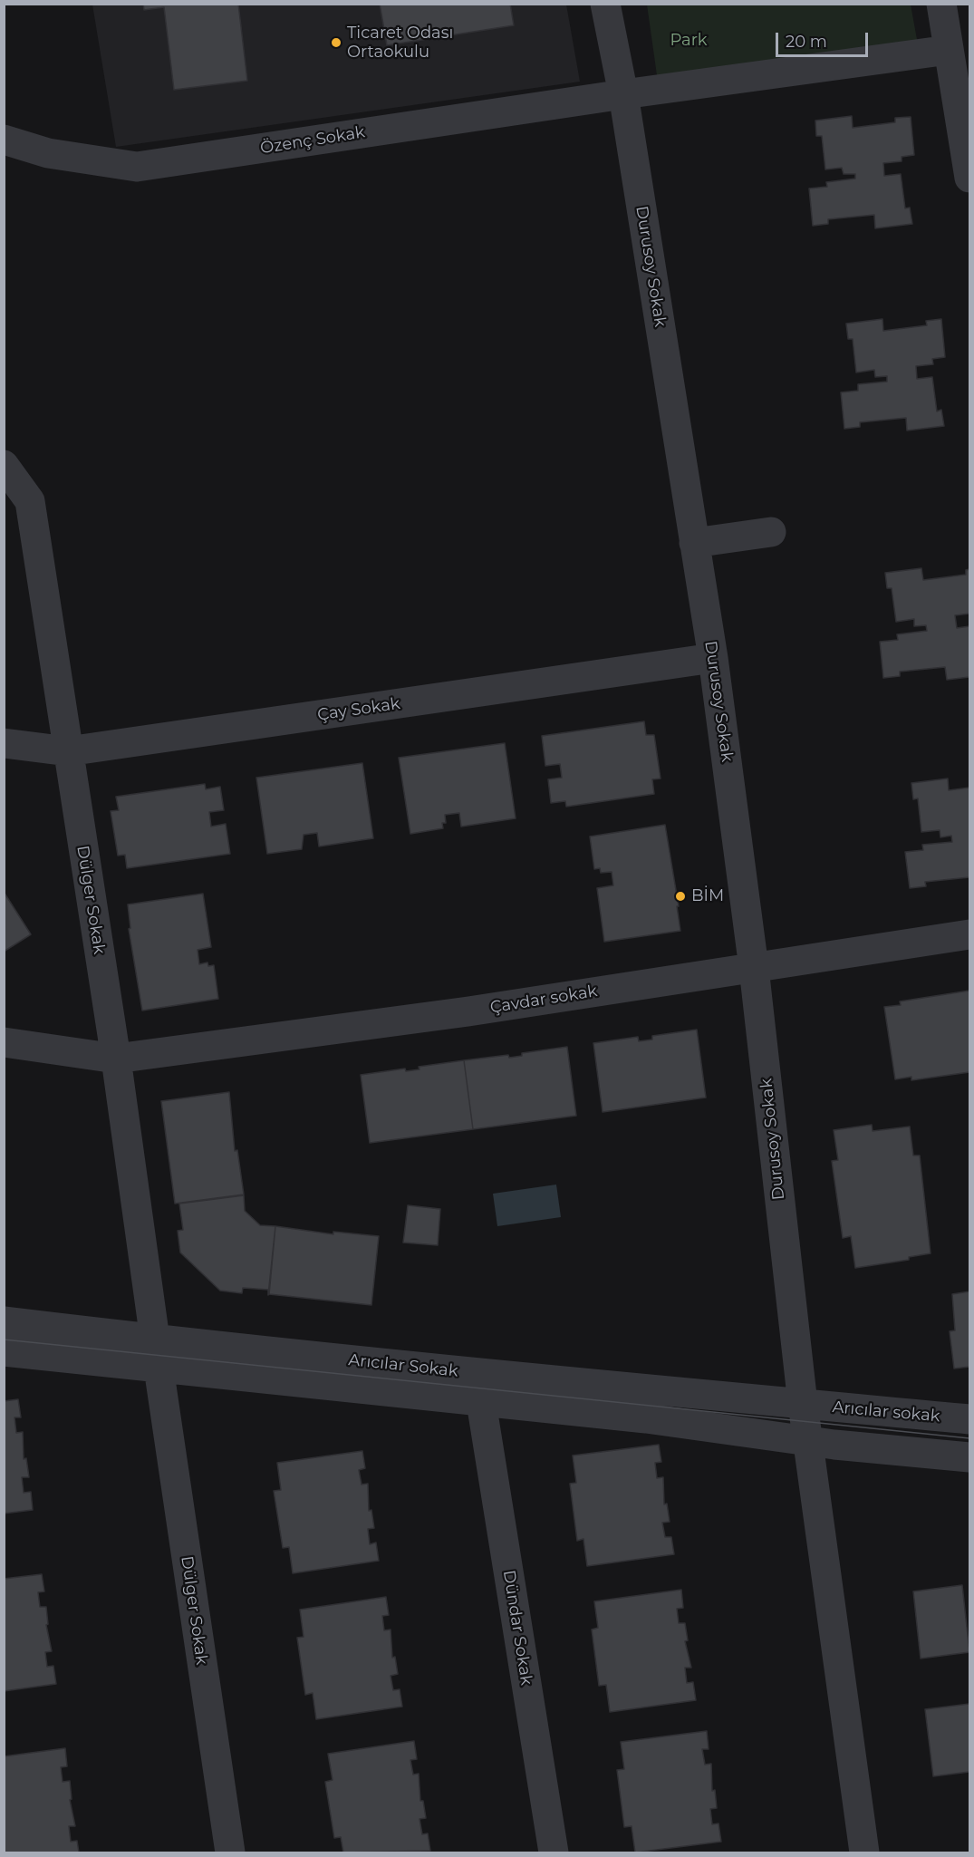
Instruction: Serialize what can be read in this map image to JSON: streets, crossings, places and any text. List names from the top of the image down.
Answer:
{
  "streets": {
    "street": [
      "Özenç Sokak",
      "Durusoy Sokak",
      "Çay Sokak",
      "Dülger Sokak",
      "Çavdar sokak",
      "Arıcılar Sokak",
      "Arıcılar sokak",
      "Dündar Sokak"
    ]
  },
  "crossings": [
    ["Özenç Sokak", "Durusoy Sokak"],
    ["Durusoy Sokak", "Çay Sokak"],
    ["Durusoy Sokak", "Çavdar sokak"],
    ["Durusoy Sokak", "Arıcılar Sokak"],
    ["Durusoy Sokak", "Arıcılar sokak"],
    ["Çay Sokak", "Dülger Sokak"],
    ["Dülger Sokak", "Çavdar sokak"],
    ["Dülger Sokak", "Arıcılar Sokak"],
    ["Arıcılar Sokak", "Arıcılar sokak"]
  ],
  "parks": ["Park"],
  "places": ["Ticaret Odası Ortaokulu", "BİM"],
  "scale_bar": "20 m"
}
